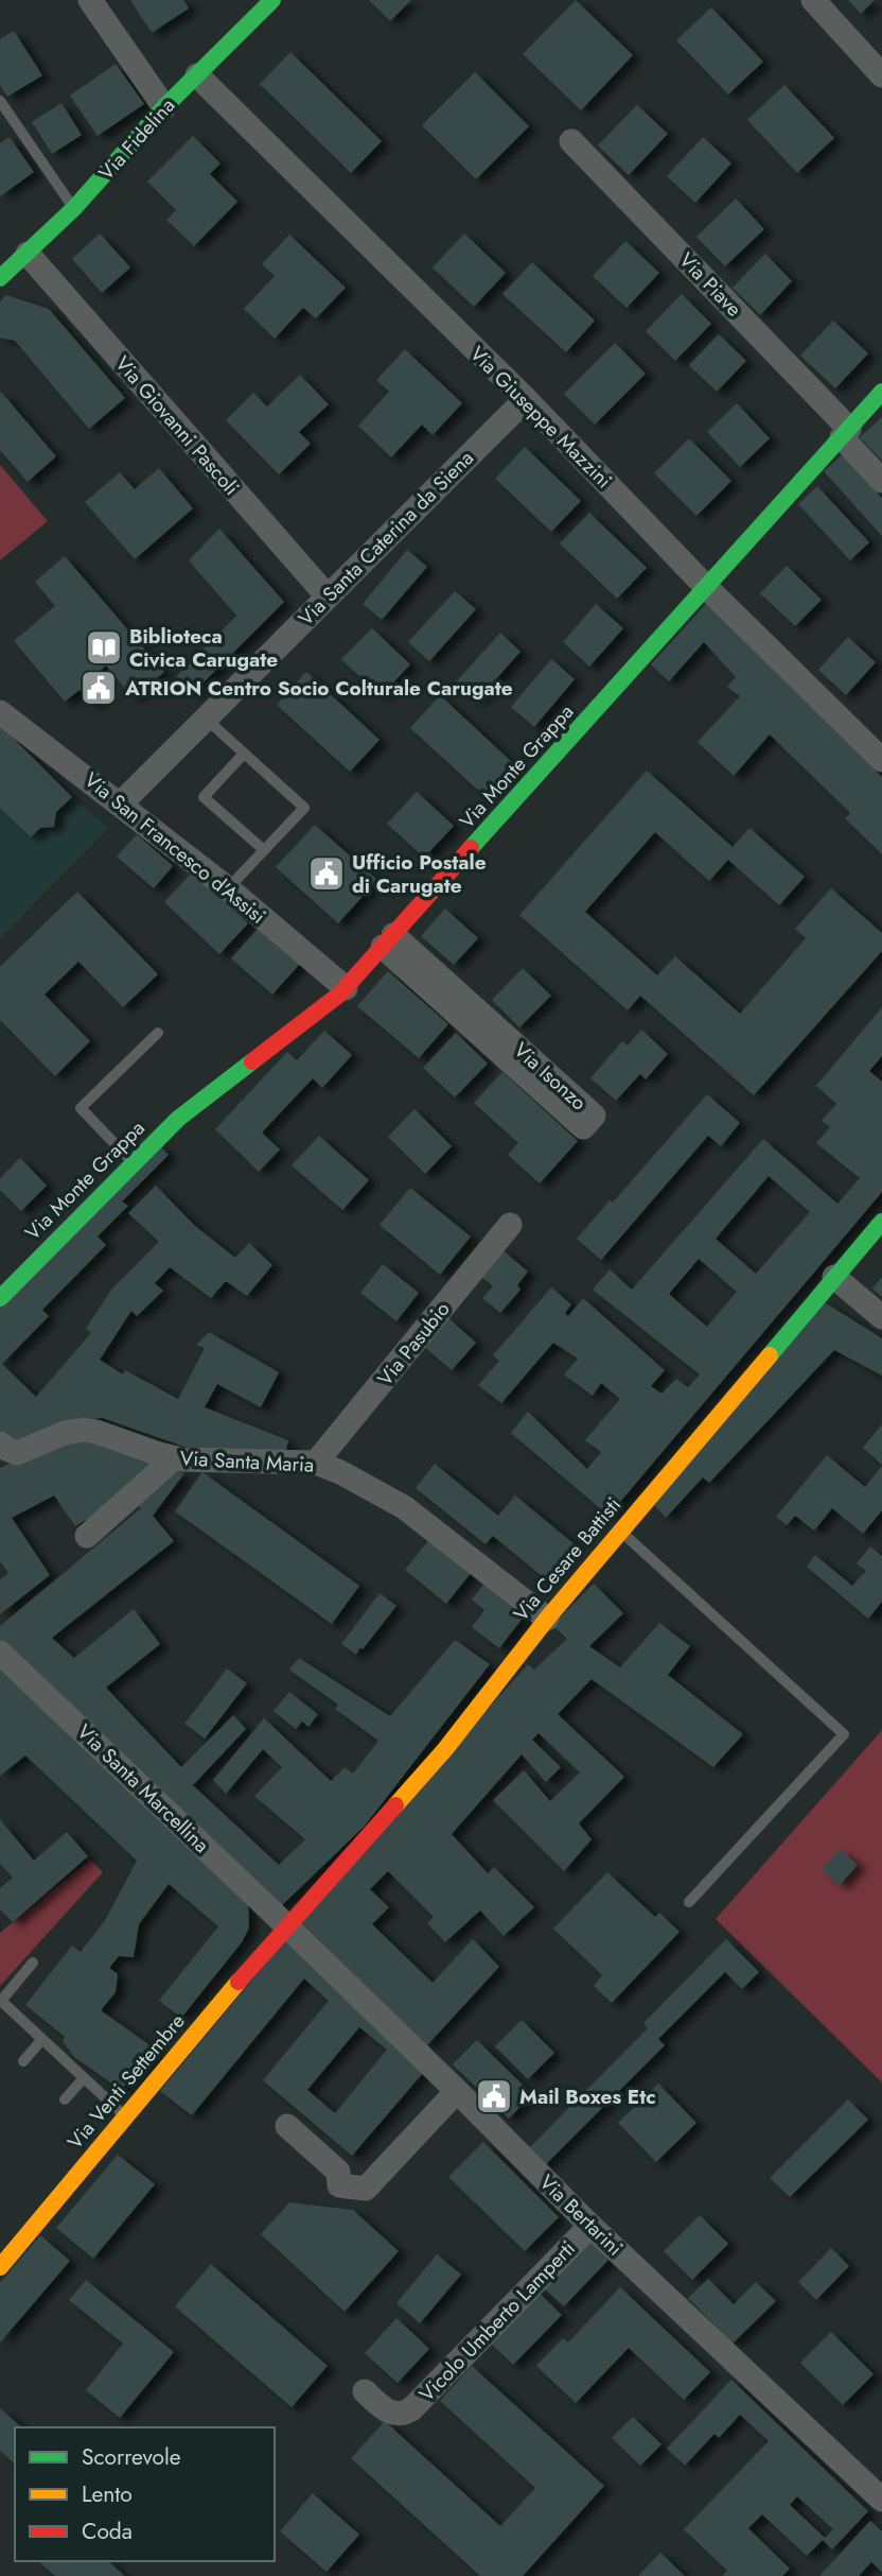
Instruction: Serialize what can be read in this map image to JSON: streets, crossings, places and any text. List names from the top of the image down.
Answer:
{
  "streets": {
    "street": [
      "Via Fidelina",
      "Via Piave",
      "Via Giuseppe Mazzini",
      "Via Giovanni Pascoli",
      "Via Santa Caterina da Siena",
      "Via Monte Grappa",
      "Via San Francesco d'Assisi",
      "Via Isonzo",
      "Via Pasubio",
      "Via Santa Maria",
      "Via Cesare Battisti",
      "Via Santa Marcellina",
      "Via Venti Settembre",
      "Via Bertarini",
      "Vicolo Umberto Lamperti"
    ]
  },
  "crossings": [
    ["Via Fidelina", "Via Giuseppe Mazzini"],
    ["Via Fidelina", "Via Giovanni Pascoli"],
    ["Via Piave", "Via Monte Grappa"],
    ["Via Giuseppe Mazzini", "Via Santa Caterina da Siena"],
    ["Via Giuseppe Mazzini", "Via Monte Grappa"],
    ["Via Giovanni Pascoli", "Via Santa Caterina da Siena"],
    ["Via Santa Caterina da Siena", "Via San Francesco d'Assisi"],
    ["Via Monte Grappa", "Via San Francesco d'Assisi"],
    ["Via Monte Grappa", "Via Isonzo"],
    ["Via Pasubio", "Via Santa Maria"],
    ["Via Santa Maria", "Via Cesare Battisti"],
    ["Via Cesare Battisti", "Via Santa Marcellina"],
    ["Via Cesare Battisti", "Via Venti Settembre"],
    ["Via Cesare Battisti", "Via Bertarini"],
    ["Via Santa Marcellina", "Via Venti Settembre"],
    ["Via Santa Marcellina", "Via Bertarini"],
    ["Via Venti Settembre", "Via Bertarini"],
    ["Via Bertarini", "Vicolo Umberto Lamperti"]
  ],
  "places": {
    "library": ["Biblioteca Civica Carugate"],
    "public building": ["ATRION Centro Socio Colturale Carugate", "Ufficio Postale di Carugate", "Mail Boxes Etc"]
  },
  "legend": ["Scorrevole", "Lento", "Coda"]
}
